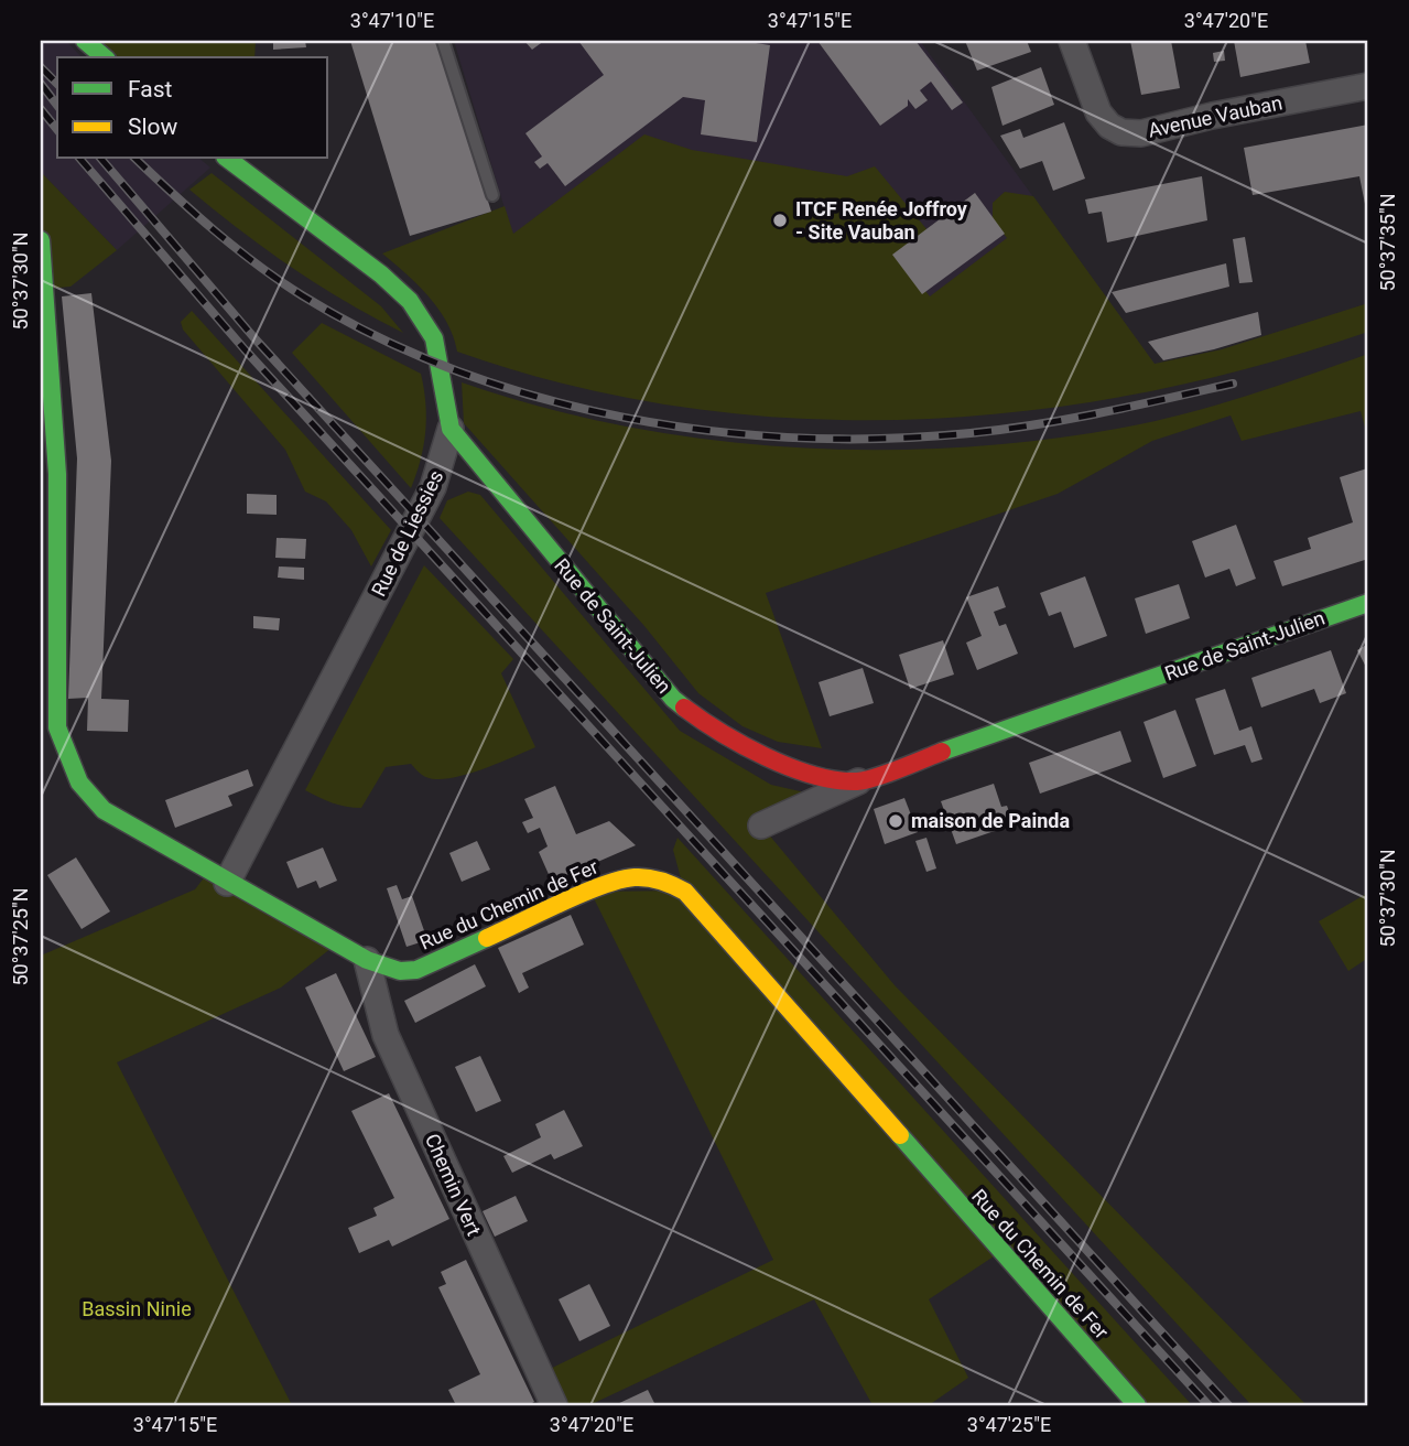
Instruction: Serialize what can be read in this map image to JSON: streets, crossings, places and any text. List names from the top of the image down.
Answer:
{
  "streets": {
    "street": [
      "Avenue Vauban",
      "Rue de Liessies",
      "Rue de Saint-Julien",
      "Rue du Chemin de Fer",
      "Chemin Vert"
    ]
  },
  "crossings": [
    ["Rue de Liessies", "Rue de Saint-Julien"],
    ["Rue de Liessies", "Rue du Chemin de Fer"],
    ["Rue du Chemin de Fer", "Chemin Vert"]
  ],
  "parks": ["Bassin Ninie"],
  "places": ["ITCF Renée Joffroy - Site Vauban", "maison de Painda"],
  "legend": ["Fast", "Slow"],
  "coordinates": [
    "3°47'10\"E",
    "3°47'15\"E",
    "3°47'20\"E",
    "50°37'35\"N",
    "50°37'30\"N",
    "50°37'25\"N",
    "3°47'25\"E"
  ]
}
